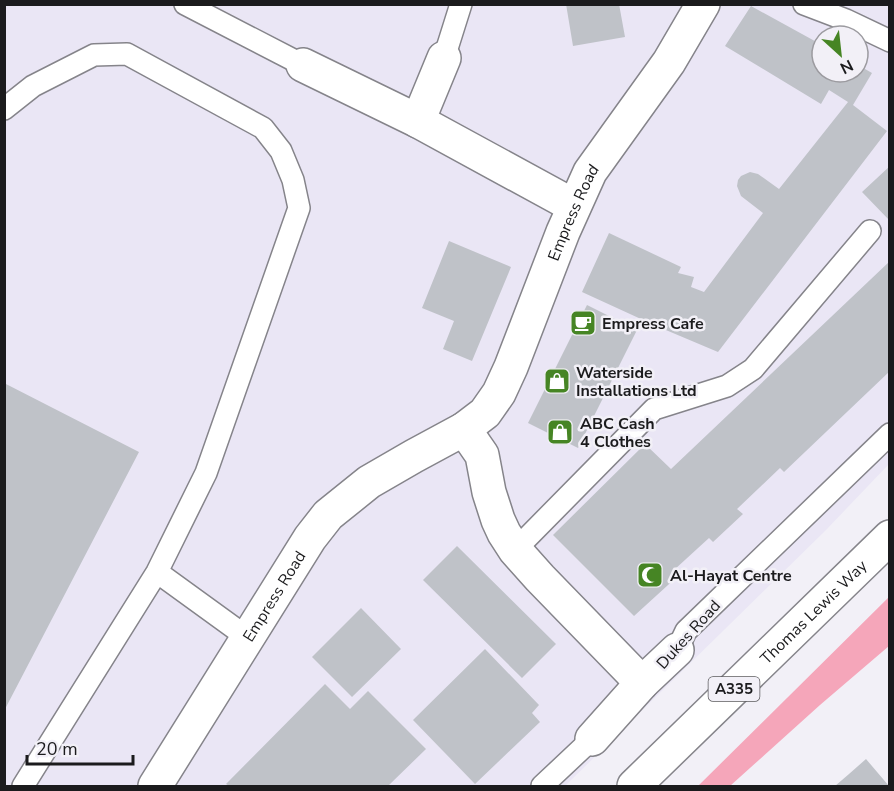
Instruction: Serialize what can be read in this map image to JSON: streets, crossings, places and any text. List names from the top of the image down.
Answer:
{
  "streets": {
    "street": [
      "Empress Road",
      "Thomas Lewis Way",
      "Dukes Road",
      "A335"
    ]
  },
  "places": {
    "cafe": ["Empress Cafe"],
    "shop": ["Waterside Installations Ltd", "ABC Cash 4 Clothes"],
    "mosque": ["Al-Hayat Centre"]
  },
  "scale_bar": "20 m",
  "north": "bottom right"
}
